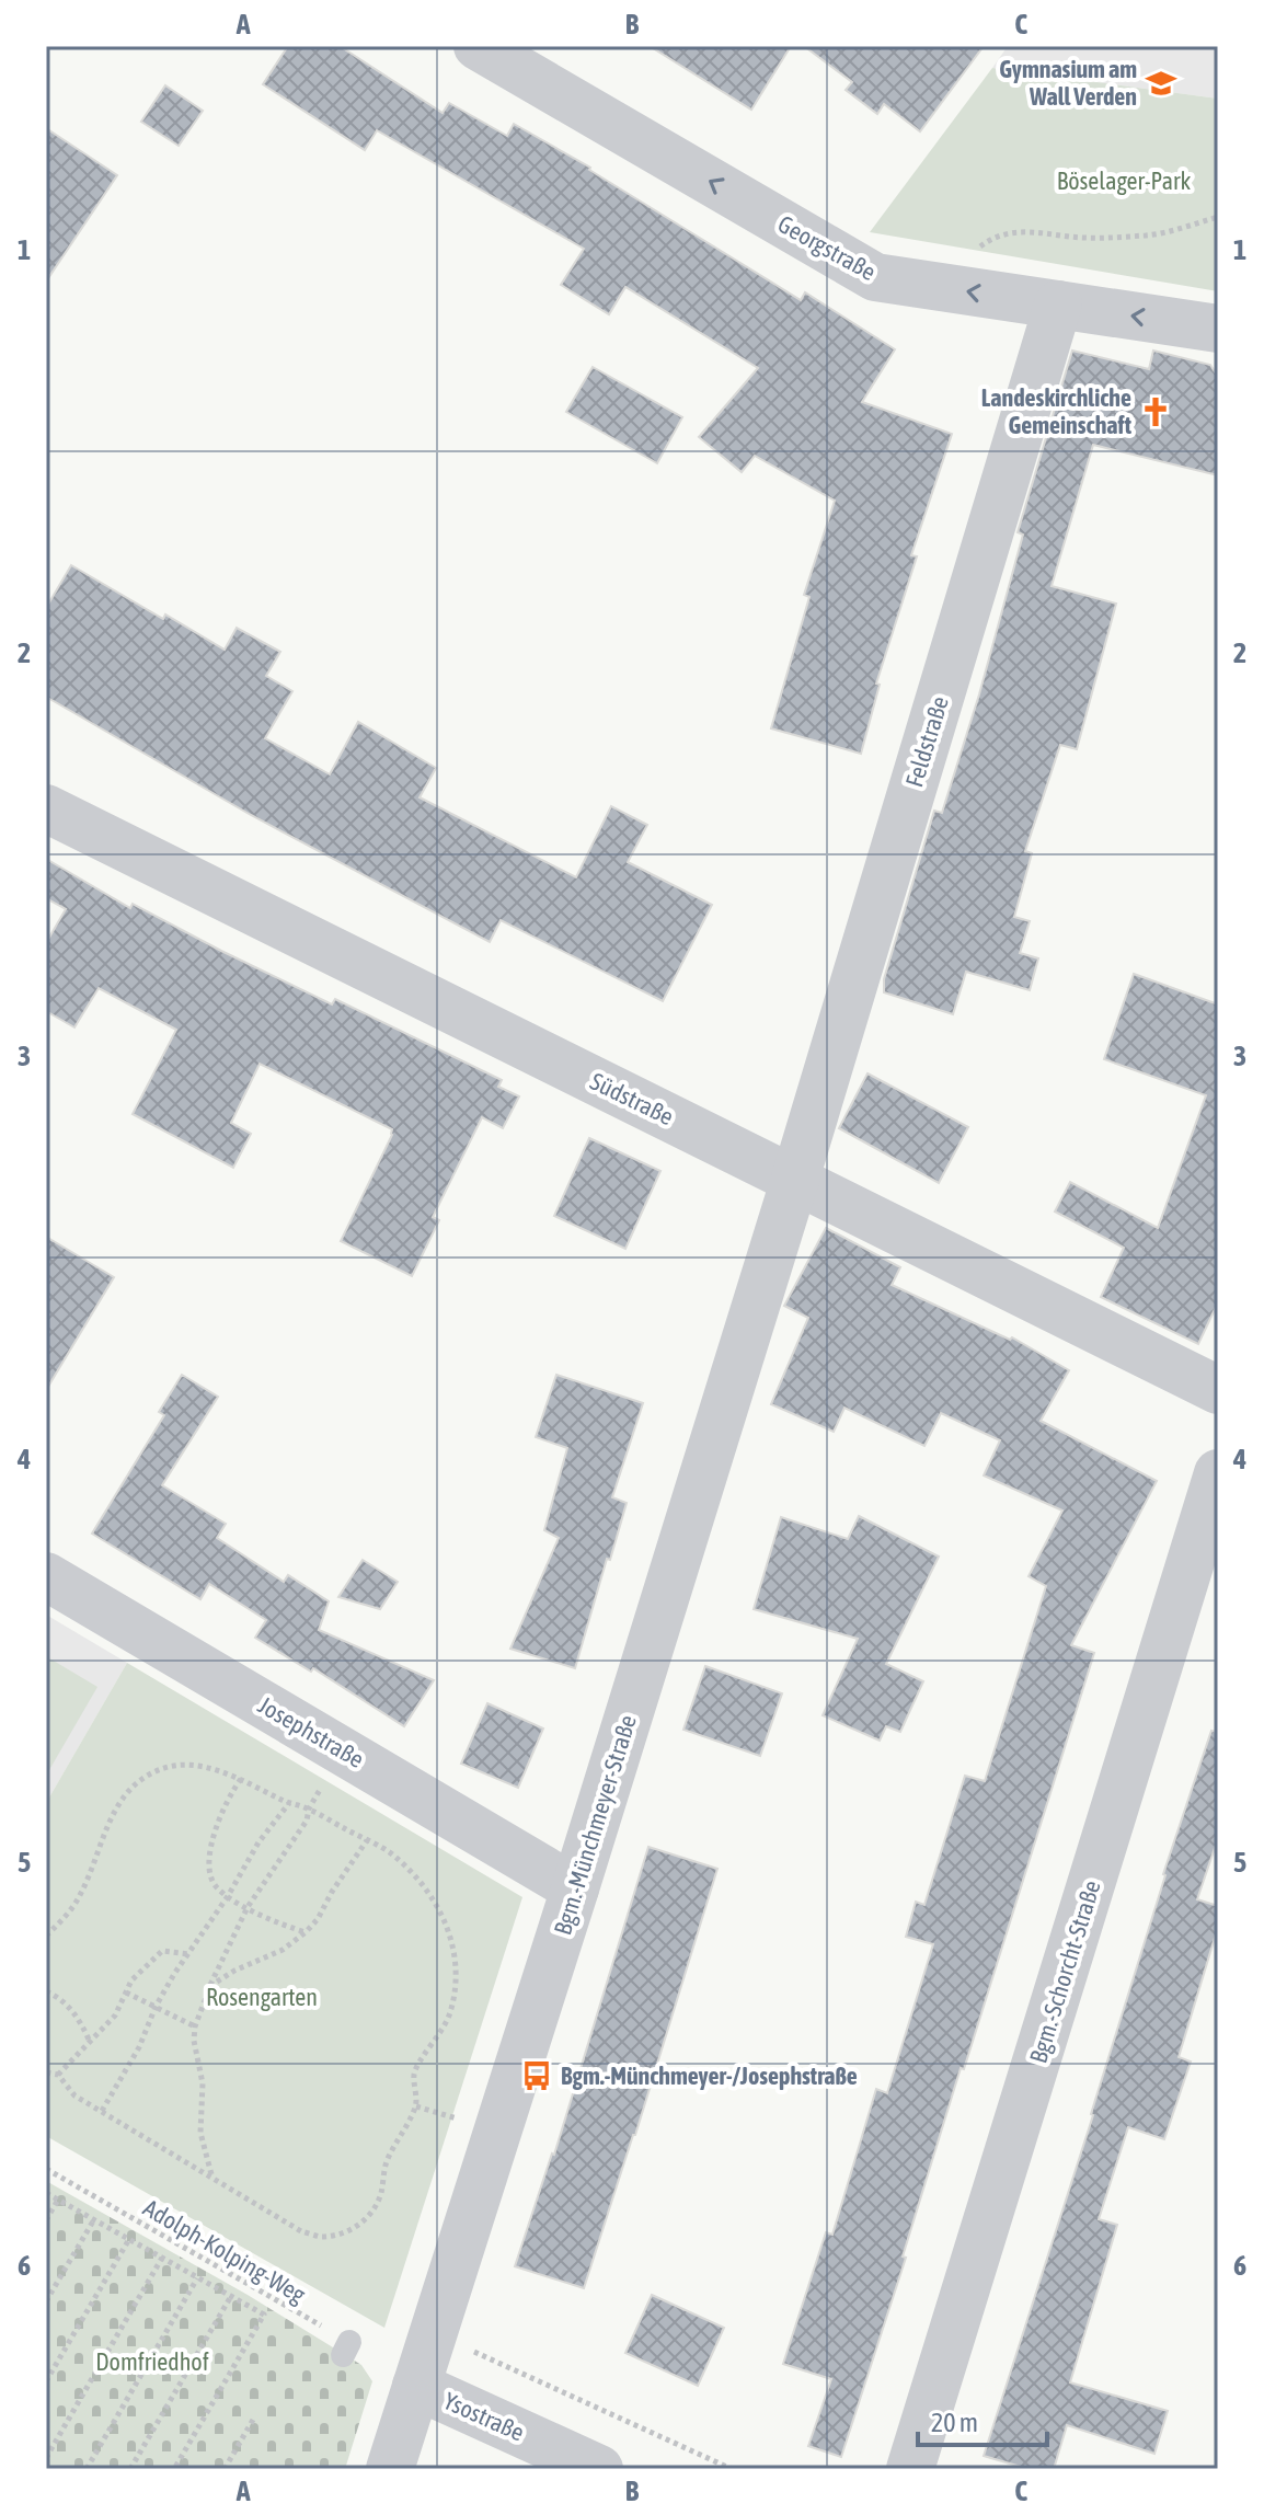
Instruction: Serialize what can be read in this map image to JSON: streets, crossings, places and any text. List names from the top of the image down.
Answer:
{
  "streets": {
    "street": [
      "Georgstraße",
      "Feldstraße",
      "Südstraße",
      "Josephstraße",
      "Bgm.-Münchmeyer-Straße",
      "Bgm.-Schorcht-Straße",
      "Ysostraße"
    ],
    "path": ["Adolph-Kolping-Weg"]
  },
  "crossings": [
    ["Georgstraße", "Feldstraße"],
    ["Feldstraße", "Südstraße"],
    ["Feldstraße", "Bgm.-Münchmeyer-Straße"],
    ["Südstraße", "Bgm.-Münchmeyer-Straße"],
    ["Josephstraße", "Bgm.-Münchmeyer-Straße"],
    ["Bgm.-Münchmeyer-Straße", "Ysostraße"]
  ],
  "one_way": ["Georgstraße"],
  "parks": ["Böselager-Park", "Rosengarten", "Domfriedhof"],
  "places": {
    "school or university": ["Gymnasium am Wall Verden"],
    "church": ["Landeskirchliche Gemeinschaft"],
    "bus stop": ["Bgm.-Münchmeyer-/Josephstraße"]
  },
  "scale_bar": "20 m",
  "grid": {
    "columns": ["A", "B", "C"],
    "rows": [
      "1",
      "2",
      "3",
      "4",
      "5",
      "6"
    ]
  }
}
